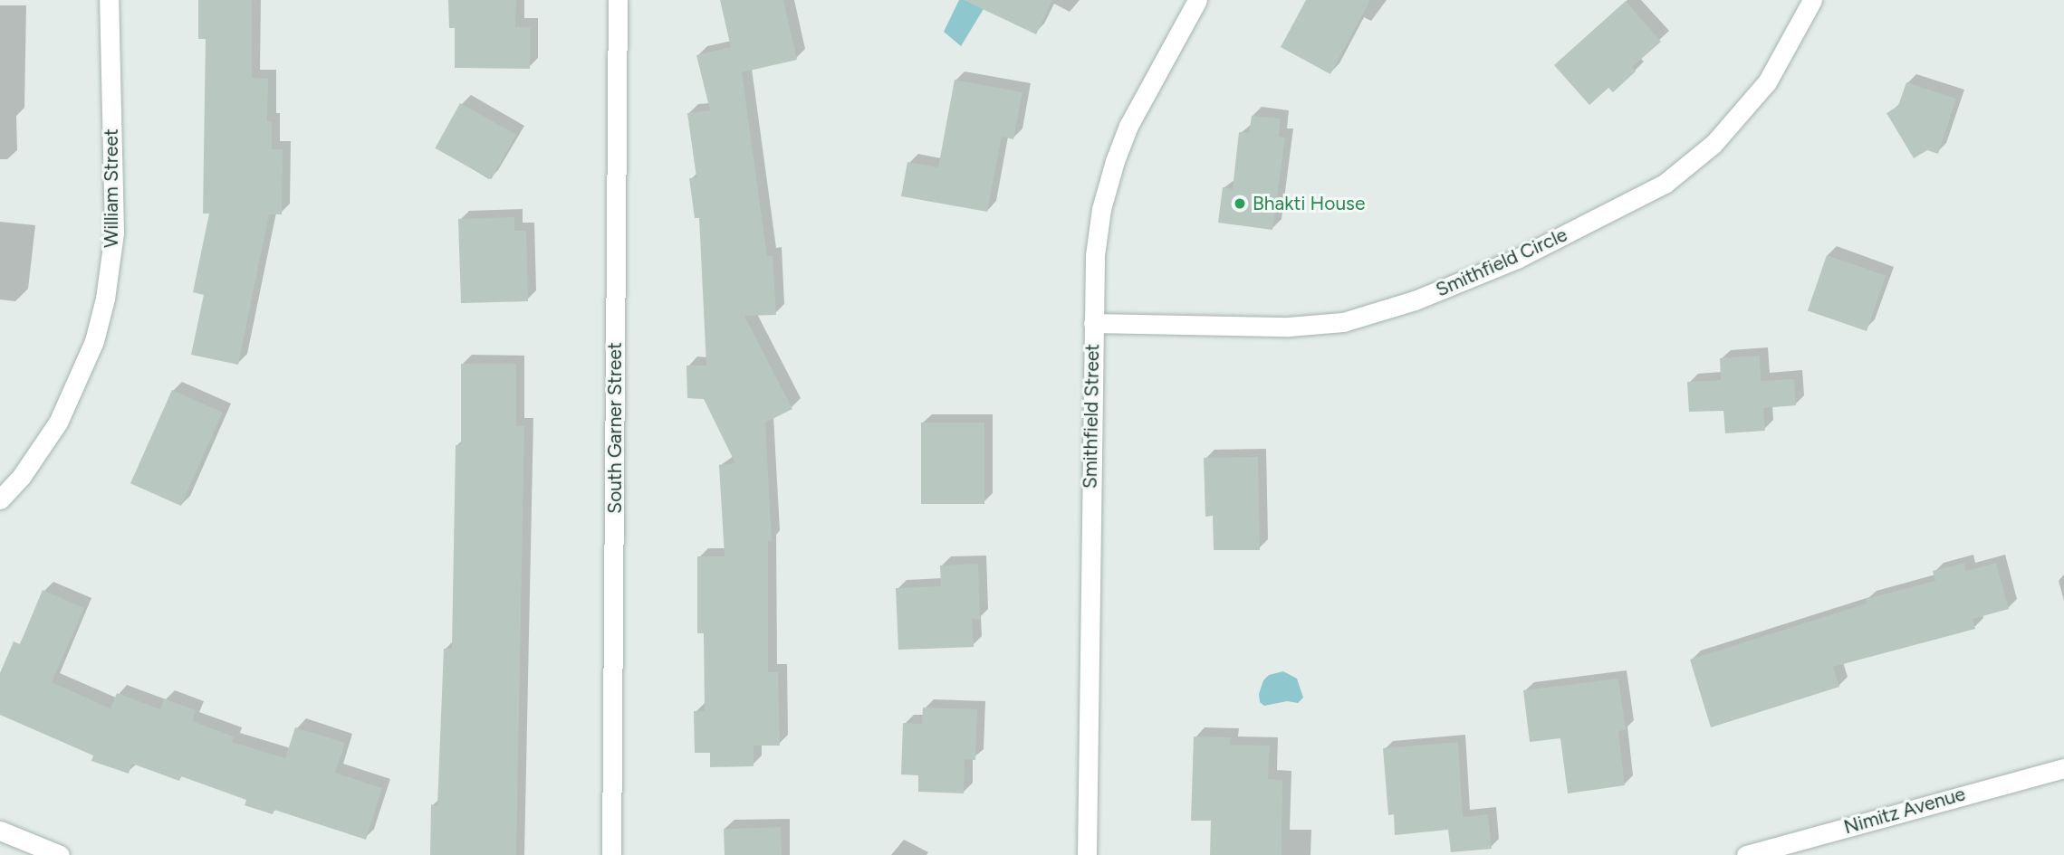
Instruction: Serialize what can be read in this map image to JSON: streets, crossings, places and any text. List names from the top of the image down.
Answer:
{
  "streets": {
    "street": [
      "William Street",
      "Smithfield Circle",
      "Smithfield Street",
      "South Garner Street",
      "Nimitz Avenue"
    ]
  },
  "crossings": [
    ["Smithfield Circle", "Smithfield Street"]
  ],
  "places": ["Bhakti House"]
}
